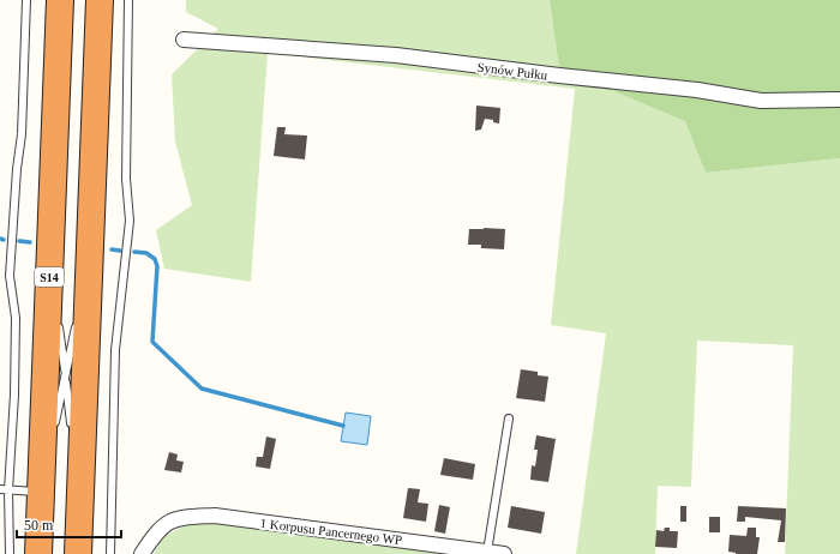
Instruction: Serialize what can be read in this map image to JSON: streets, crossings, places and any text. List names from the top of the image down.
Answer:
{
  "streets": {
    "highway": ["S14"],
    "street": ["Synów Pułku", "1 Korpusu Pancernego WP"]
  },
  "scale_bar": "50 m"
}
